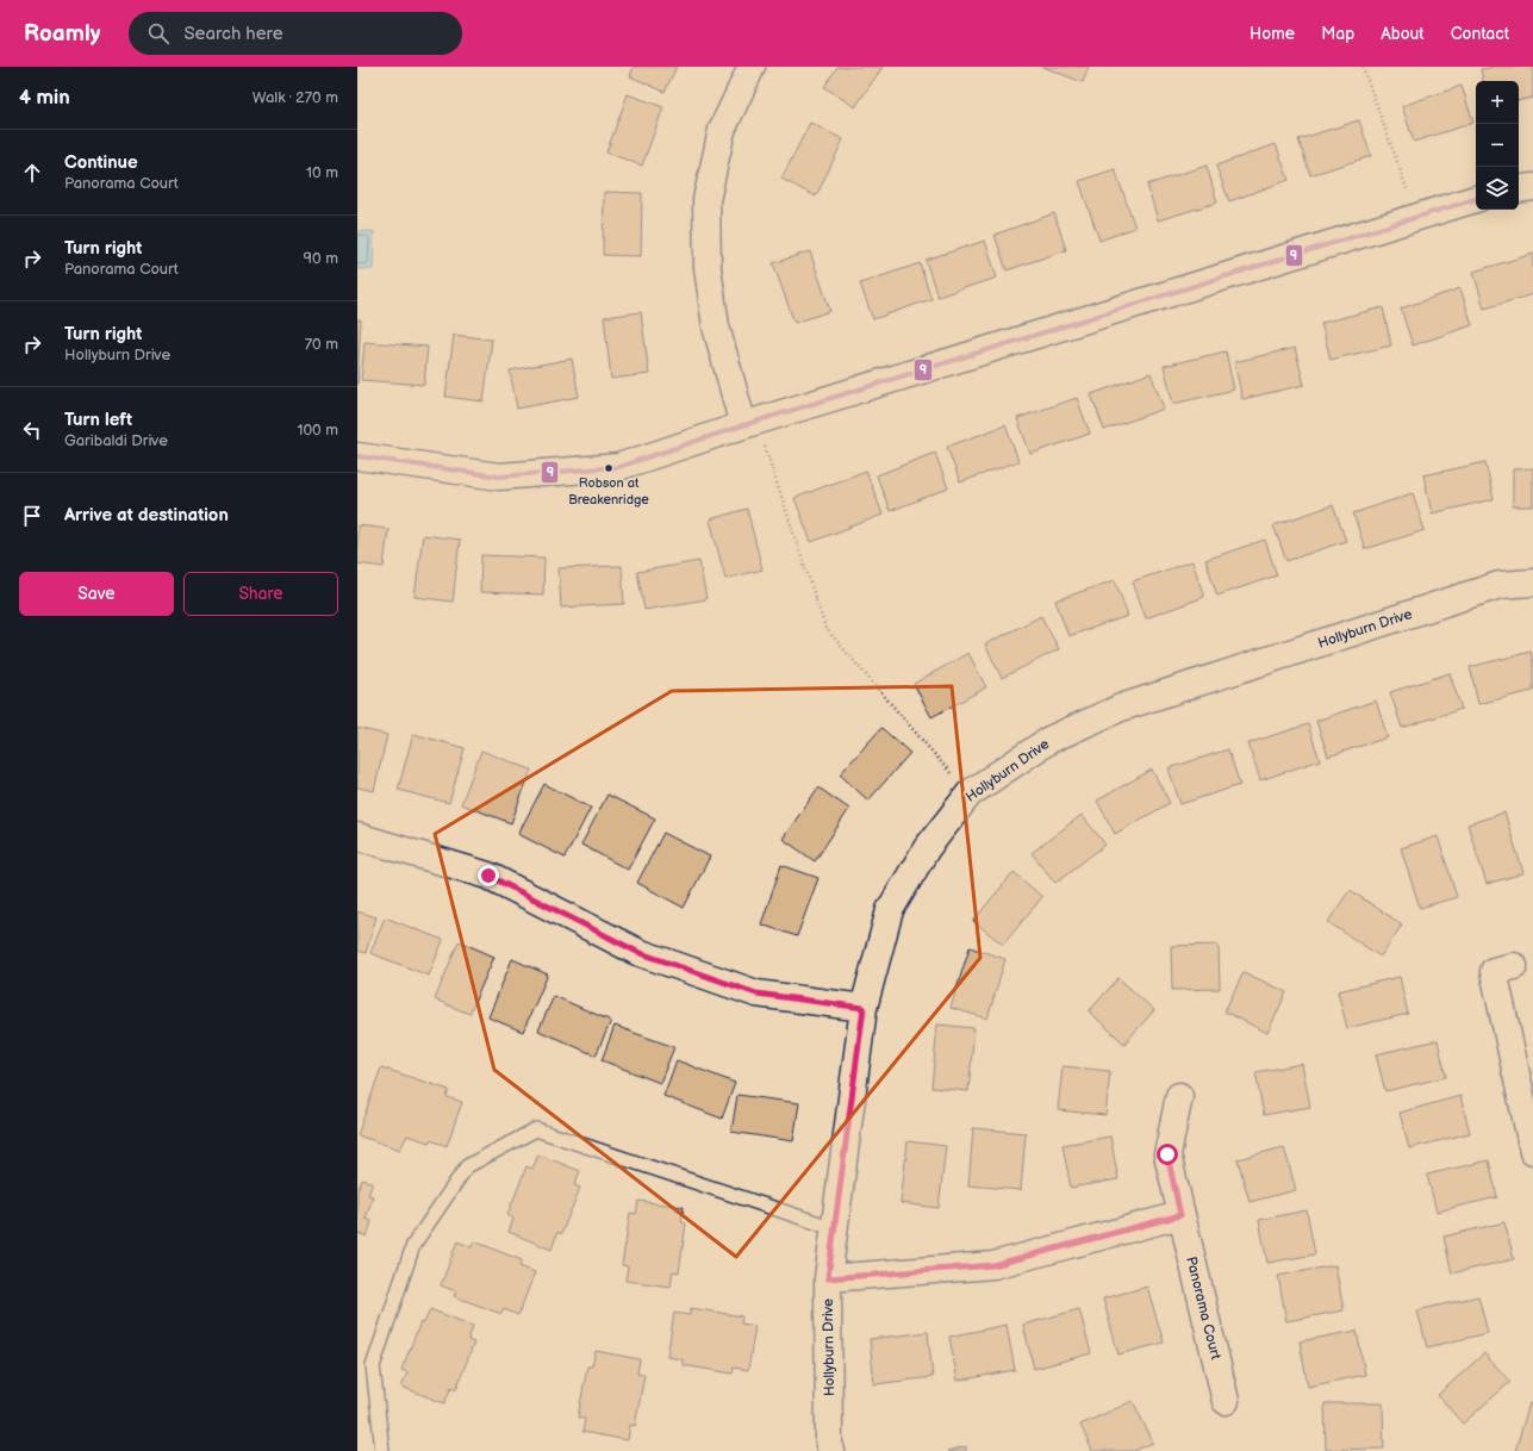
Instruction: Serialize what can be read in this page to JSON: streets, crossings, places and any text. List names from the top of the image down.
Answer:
{
  "streets": {
    "street": ["Hollyburn Drive", "Panorama Court"]
  },
  "places": ["Robson at Breakenridge"],
  "lines": ["transit line 9"],
  "page": {
    "header": "Roamly",
    "search": "Search here",
    "nav": [
      "Home",
      "Map",
      "About",
      "Contact"
    ],
    "heading": ["4 min", "Walk · 270 m"],
    "map_buttons": ["+", "−"],
    "list": [
      ["Continue", "Panorama Court", "10 m"],
      ["Turn right", "Panorama Court", "90 m"],
      ["Turn right", "Hollyburn Drive", "70 m"],
      ["Turn left", "Garibaldi Drive", "100 m"],
      "Arrive at destination"
    ],
    "buttons": ["Save", "Share"]
  }
}
